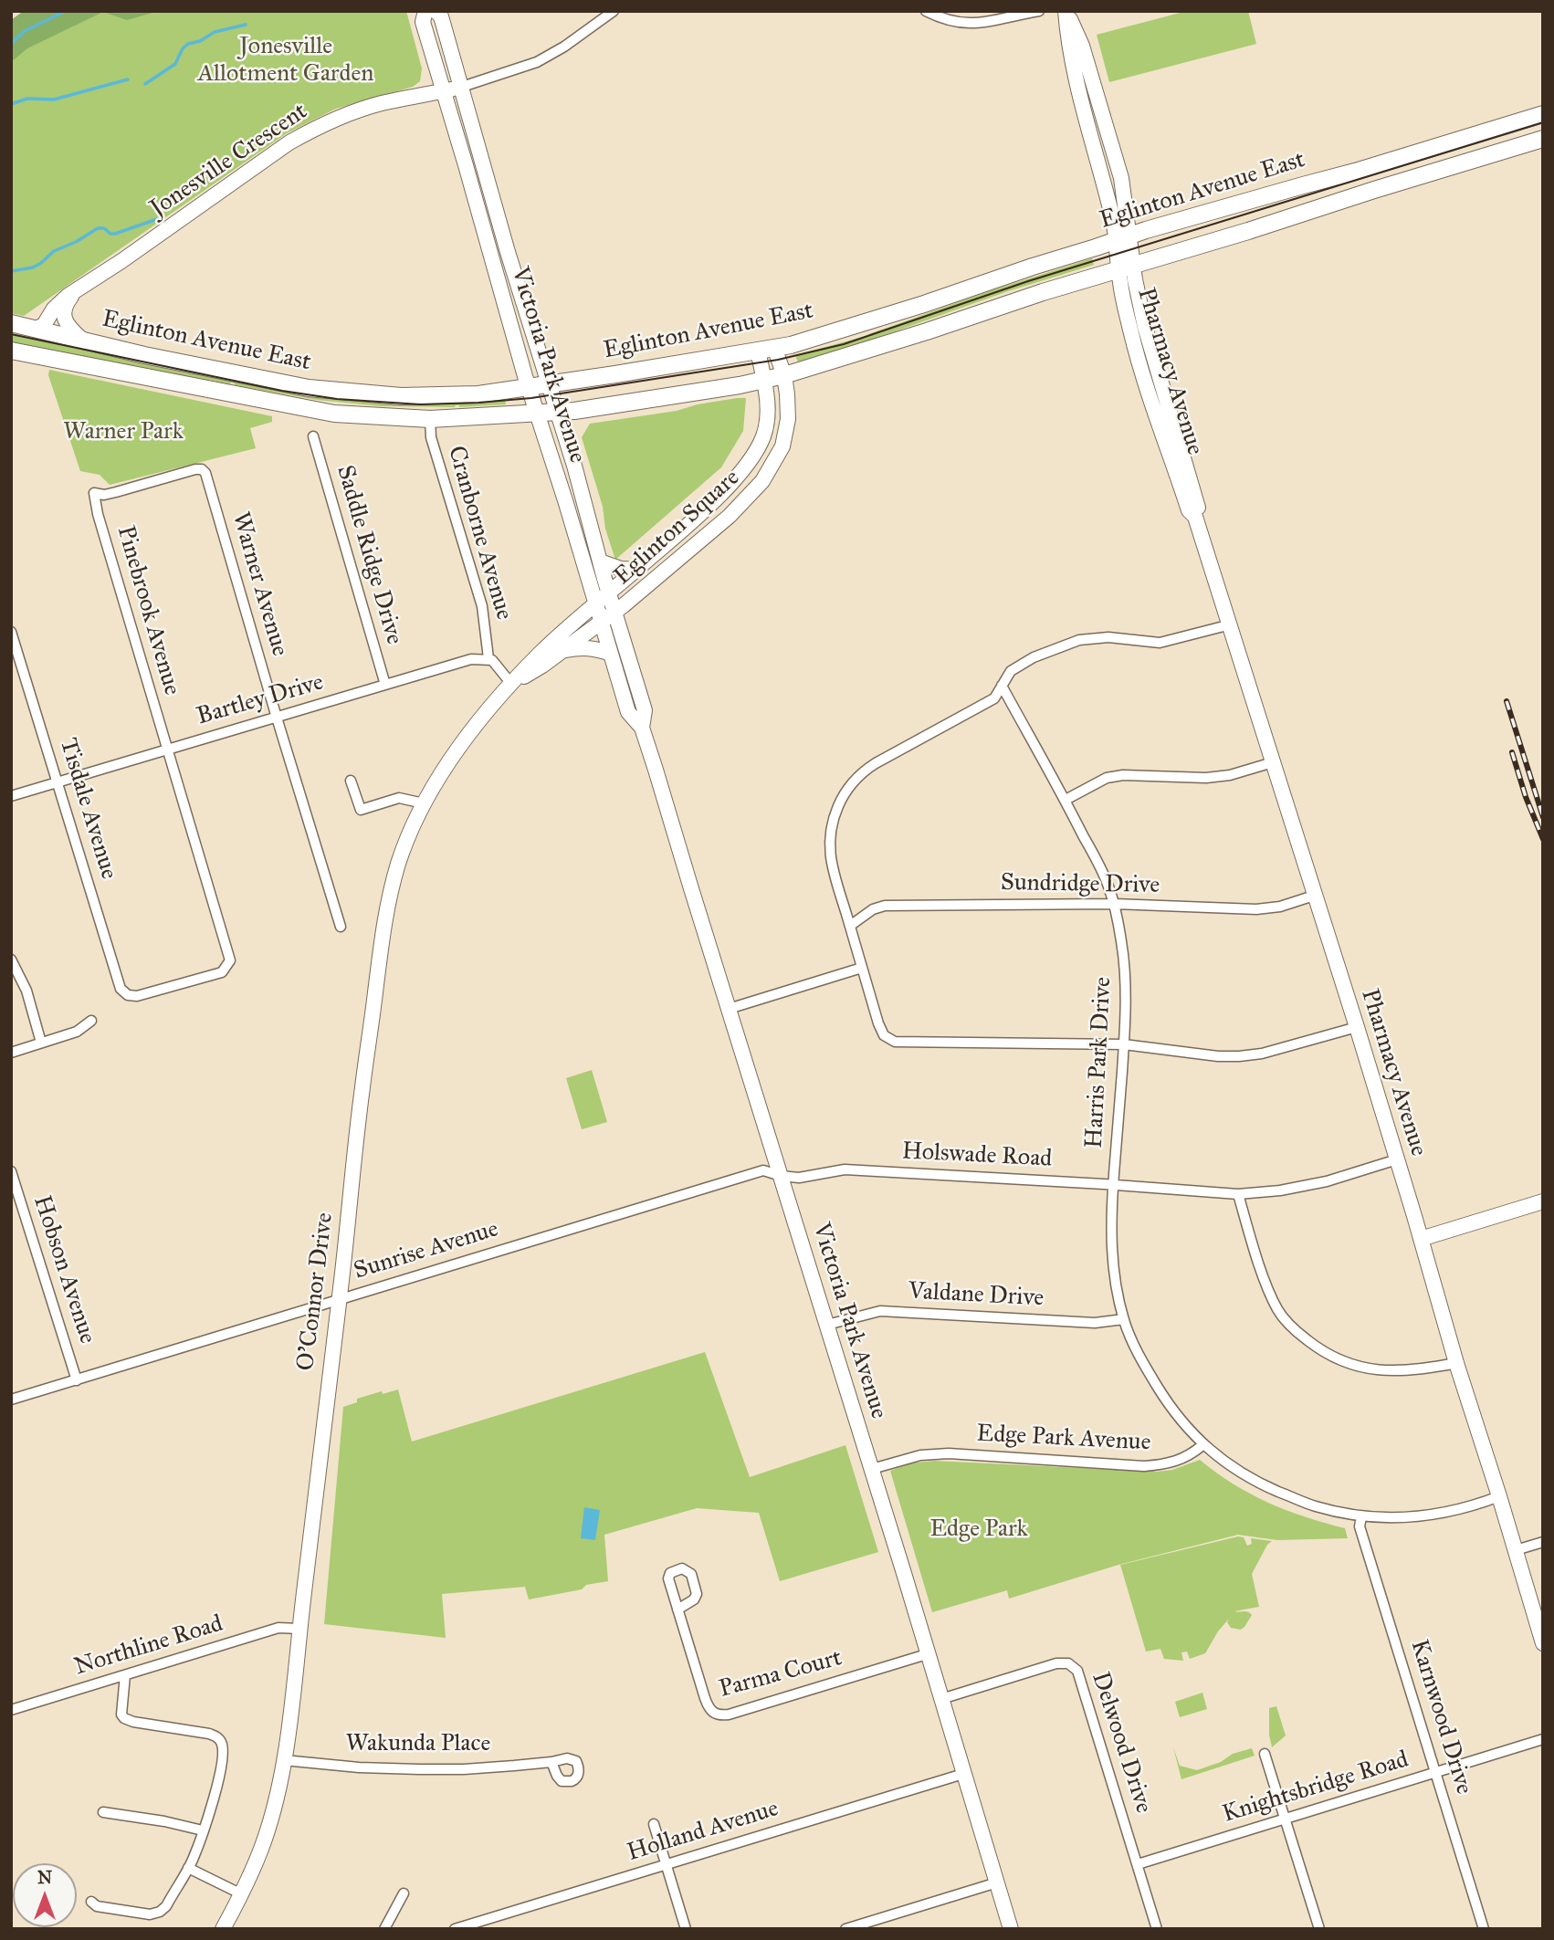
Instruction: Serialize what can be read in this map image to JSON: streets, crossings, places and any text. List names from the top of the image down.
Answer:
{
  "streets": {
    "main road": [
      "Jonesville Crescent",
      "Eglinton Avenue East",
      "Victoria Park Avenue",
      "Pharmacy Avenue",
      "Eglinton Square",
      "O'Connor Drive"
    ],
    "street": [
      "Cranborne Avenue",
      "Saddle Ridge Drive",
      "Warner Avenue",
      "Pinebrook Avenue",
      "Bartley Drive",
      "Tisdale Avenue",
      "Sundridge Drive",
      "Harris Park Drive",
      "Holswade Road",
      "Sunrise Avenue",
      "Hobson Avenue",
      "Valdane Drive",
      "Edge Park Avenue",
      "Northline Road",
      "Parma Court",
      "Karnwood Drive",
      "Delwood Drive",
      "Wakunda Place",
      "Knightsbridge Road",
      "Holland Avenue"
    ]
  },
  "crossings": [
    ["Jonesville Crescent", "Eglinton Avenue East"],
    ["Jonesville Crescent", "Victoria Park Avenue"],
    ["Eglinton Avenue East", "Victoria Park Avenue"],
    ["Eglinton Avenue East", "Pharmacy Avenue"],
    ["Eglinton Avenue East", "Eglinton Square"],
    ["Eglinton Avenue East", "Cranborne Avenue"],
    ["Victoria Park Avenue", "Eglinton Square"],
    ["Victoria Park Avenue", "Holswade Road"],
    ["Victoria Park Avenue", "Sunrise Avenue"],
    ["Victoria Park Avenue", "O'Connor Drive"],
    ["Victoria Park Avenue", "Valdane Drive"],
    ["Victoria Park Avenue", "Edge Park Avenue"],
    ["Victoria Park Avenue", "Parma Court"],
    ["Victoria Park Avenue", "Delwood Drive"],
    ["Victoria Park Avenue", "Holland Avenue"],
    ["Pharmacy Avenue", "Sundridge Drive"],
    ["Pharmacy Avenue", "Holswade Road"],
    ["Eglinton Square", "O'Connor Drive"],
    ["Cranborne Avenue", "Bartley Drive"],
    ["Saddle Ridge Drive", "Bartley Drive"],
    ["Warner Avenue", "Pinebrook Avenue"],
    ["Warner Avenue", "Bartley Drive"],
    ["Pinebrook Avenue", "Bartley Drive"],
    ["Pinebrook Avenue", "Tisdale Avenue"],
    ["Bartley Drive", "Tisdale Avenue"],
    ["Sundridge Drive", "Harris Park Drive"],
    ["Harris Park Drive", "Holswade Road"],
    ["Harris Park Drive", "Valdane Drive"],
    ["Harris Park Drive", "Edge Park Avenue"],
    ["Holswade Road", "Sunrise Avenue"],
    ["Sunrise Avenue", "Hobson Avenue"],
    ["Sunrise Avenue", "O'Connor Drive"],
    ["O'Connor Drive", "Northline Road"],
    ["O'Connor Drive", "Wakunda Place"],
    ["Karnwood Drive", "Knightsbridge Road"],
    ["Delwood Drive", "Knightsbridge Road"]
  ],
  "parks": ["Jonesville Allotment Garden", "Warner Park", "Edge Park"],
  "north": "top"
}
